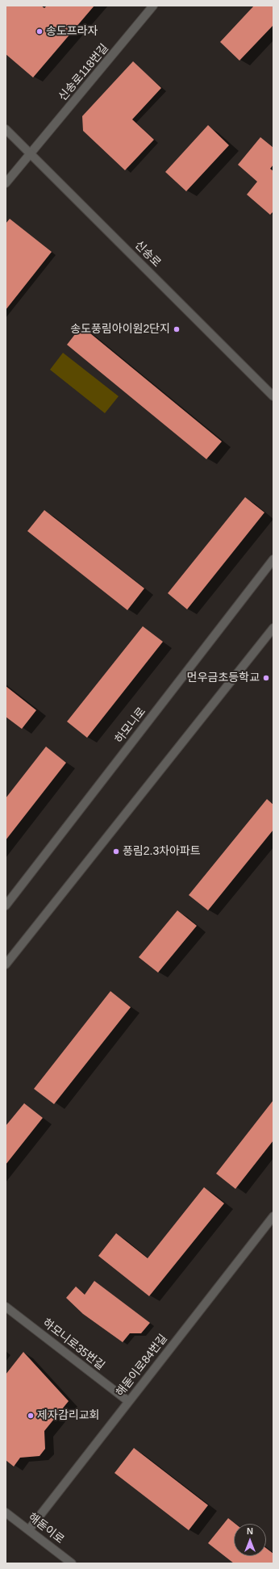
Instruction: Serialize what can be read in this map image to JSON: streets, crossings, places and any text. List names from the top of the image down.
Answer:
{
  "streets": {
    "street": [
      "신송로118번길",
      "신송로",
      "하모니로",
      "하모니로35번길",
      "해돋이로84번길",
      "해돋이로"
    ]
  },
  "crossings": [
    ["신송로118번길", "신송로"],
    ["하모니로35번길", "해돋이로84번길"],
    ["해돋이로84번길", "해돋이로"]
  ],
  "places": [
    "송도프라자",
    "송도풍림아이원2단지",
    "먼우금초등학교",
    "풍림2.3차아파트",
    "제자감리교회"
  ],
  "north": "top"
}
